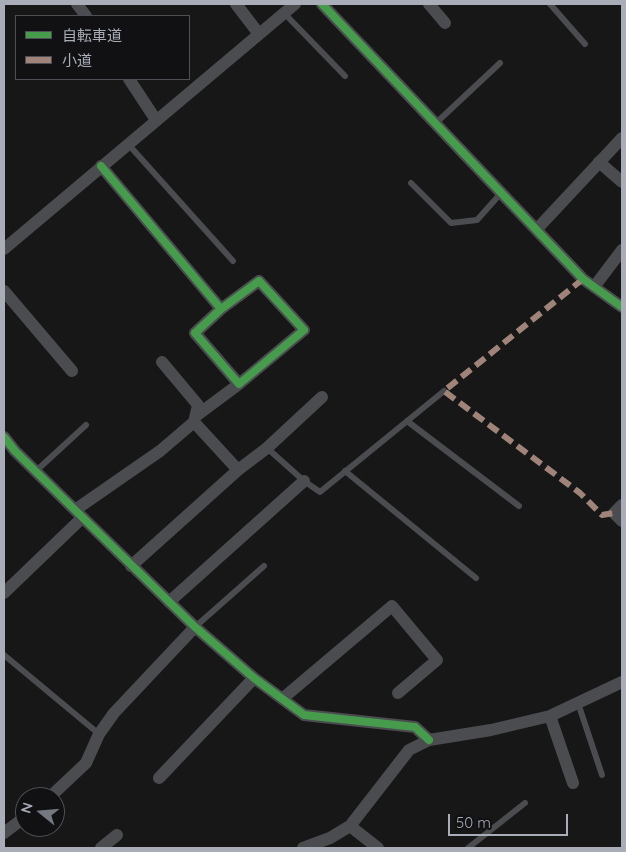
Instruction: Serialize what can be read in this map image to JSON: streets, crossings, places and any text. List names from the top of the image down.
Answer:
{
  "legend": ["自転車道", "小道"],
  "scale_bar": "50 m",
  "north": "left"
}
